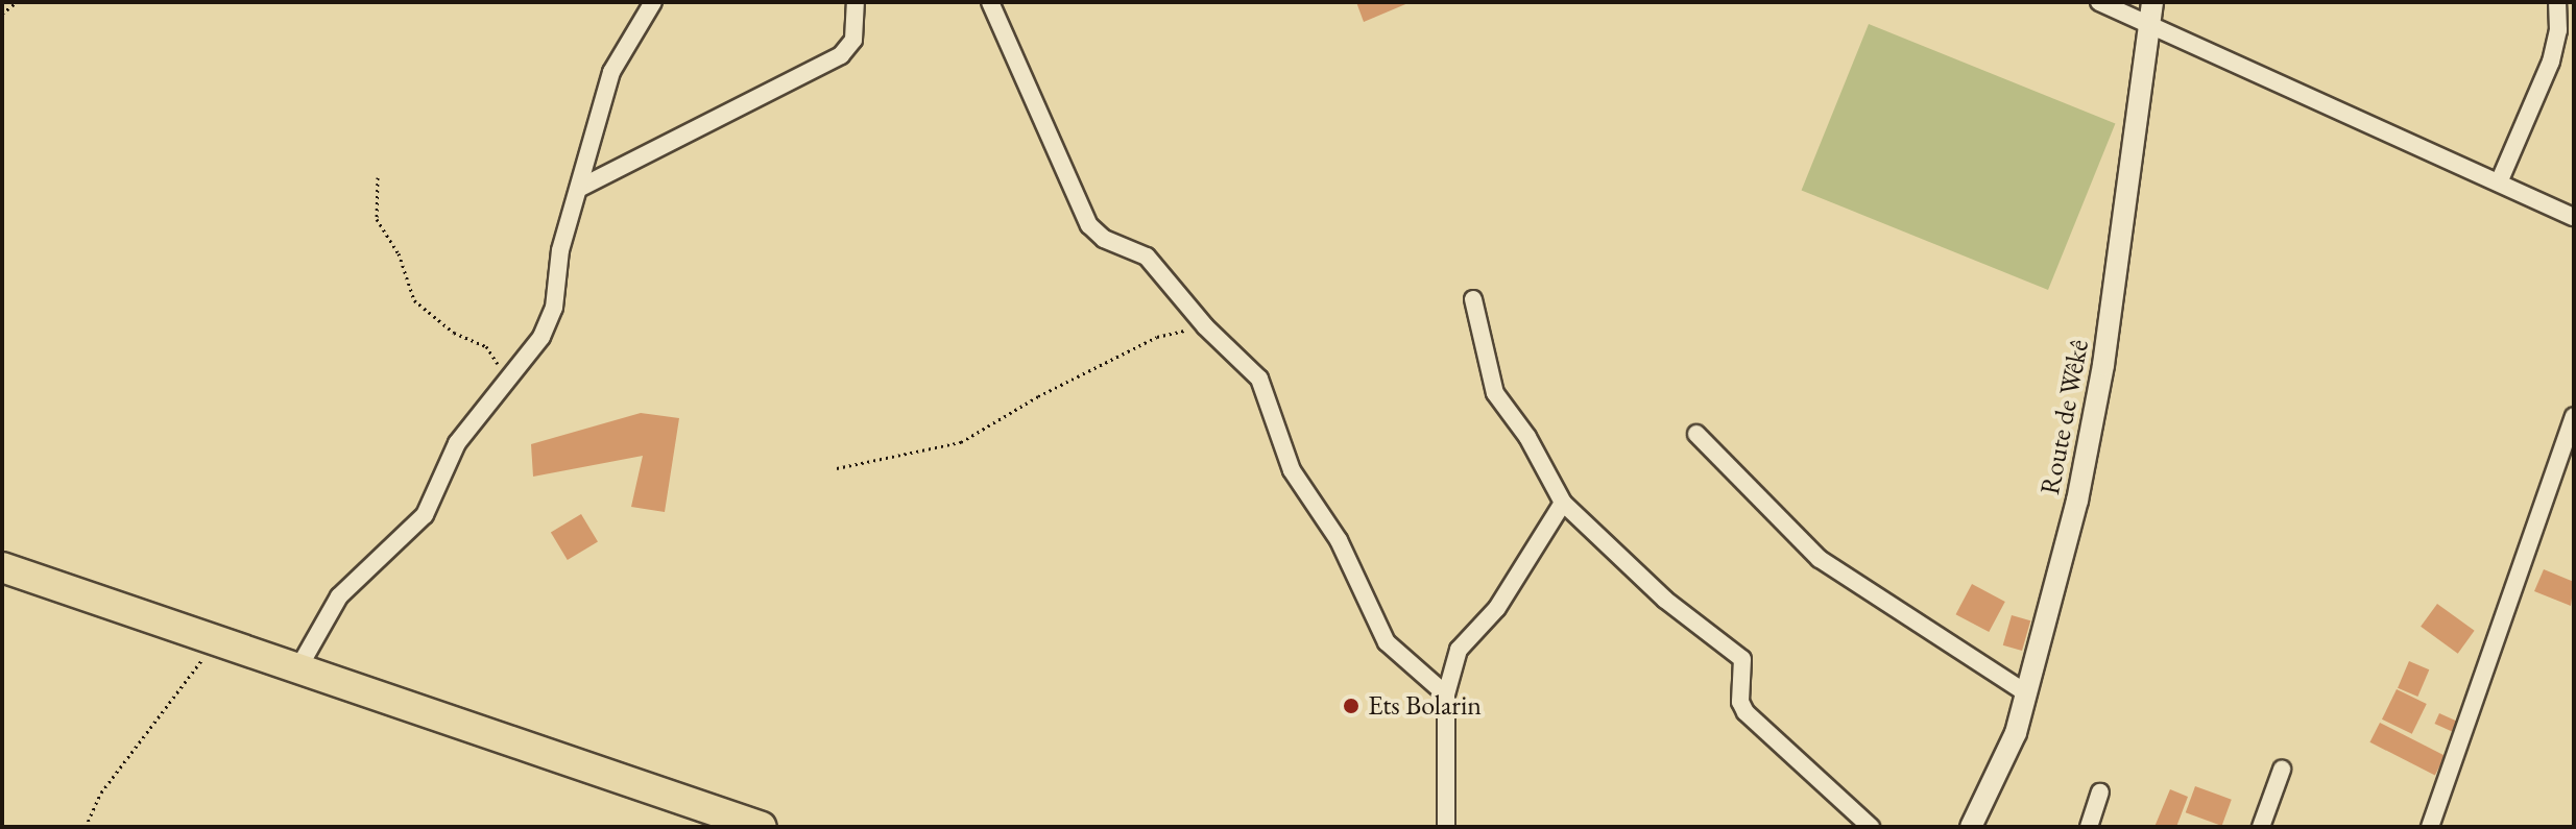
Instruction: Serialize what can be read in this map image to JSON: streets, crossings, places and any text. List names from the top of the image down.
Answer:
{
  "streets": {
    "street": ["Route de Wêkê"]
  },
  "places": ["Ets Bolarin"]
}
